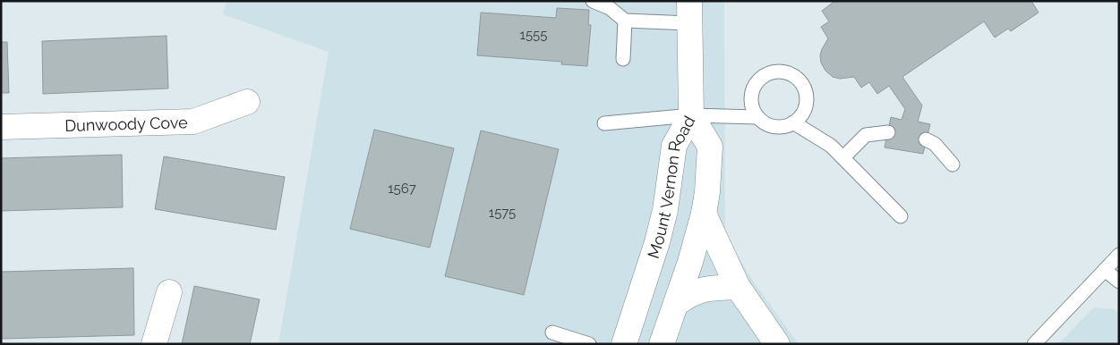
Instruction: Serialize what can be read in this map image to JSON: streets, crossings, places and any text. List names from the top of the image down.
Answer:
{
  "streets": {
    "main road": ["Dunwoody Cove", "Mount Vernon Road"]
  },
  "house_numbers": ["1555", "1567", "1575"]
}
